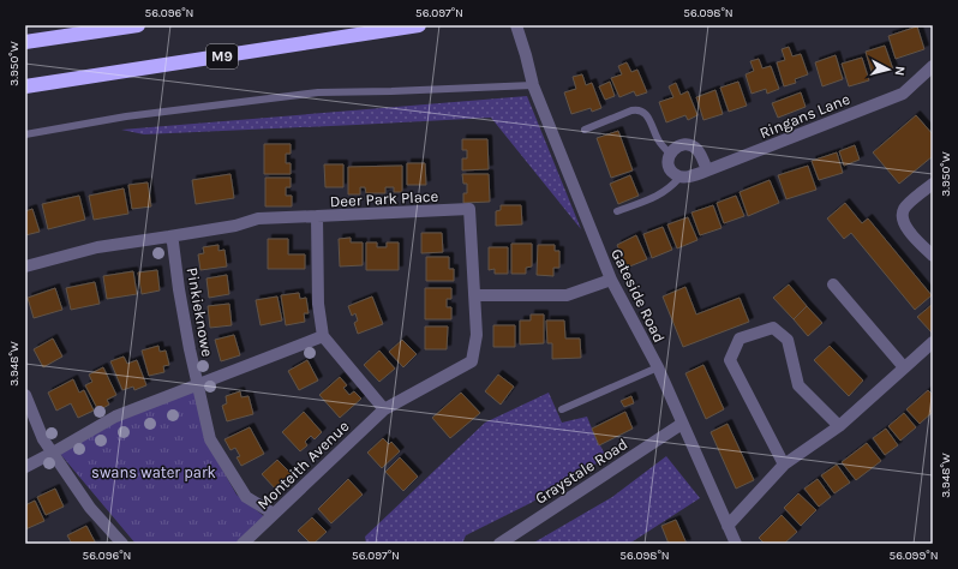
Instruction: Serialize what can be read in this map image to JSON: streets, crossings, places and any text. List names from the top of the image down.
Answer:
{
  "streets": {
    "highway": ["M9"],
    "street": [
      "Ringans Lane",
      "Deer Park Place",
      "Gateside Road",
      "Pinkieknowe",
      "Monteith Avenue",
      "Graystale Road"
    ]
  },
  "crossings": [
    ["Deer Park Place", "Monteith Avenue"],
    ["Gateside Road", "Graystale Road"],
    ["Pinkieknowe", "Monteith Avenue"]
  ],
  "parks": ["swans water park"],
  "north": "right",
  "coordinates": [
    "56.096°N",
    "56.097°N",
    "56.098°N",
    "3.950°W",
    "3.948°W",
    "56.099°N"
  ]
}
